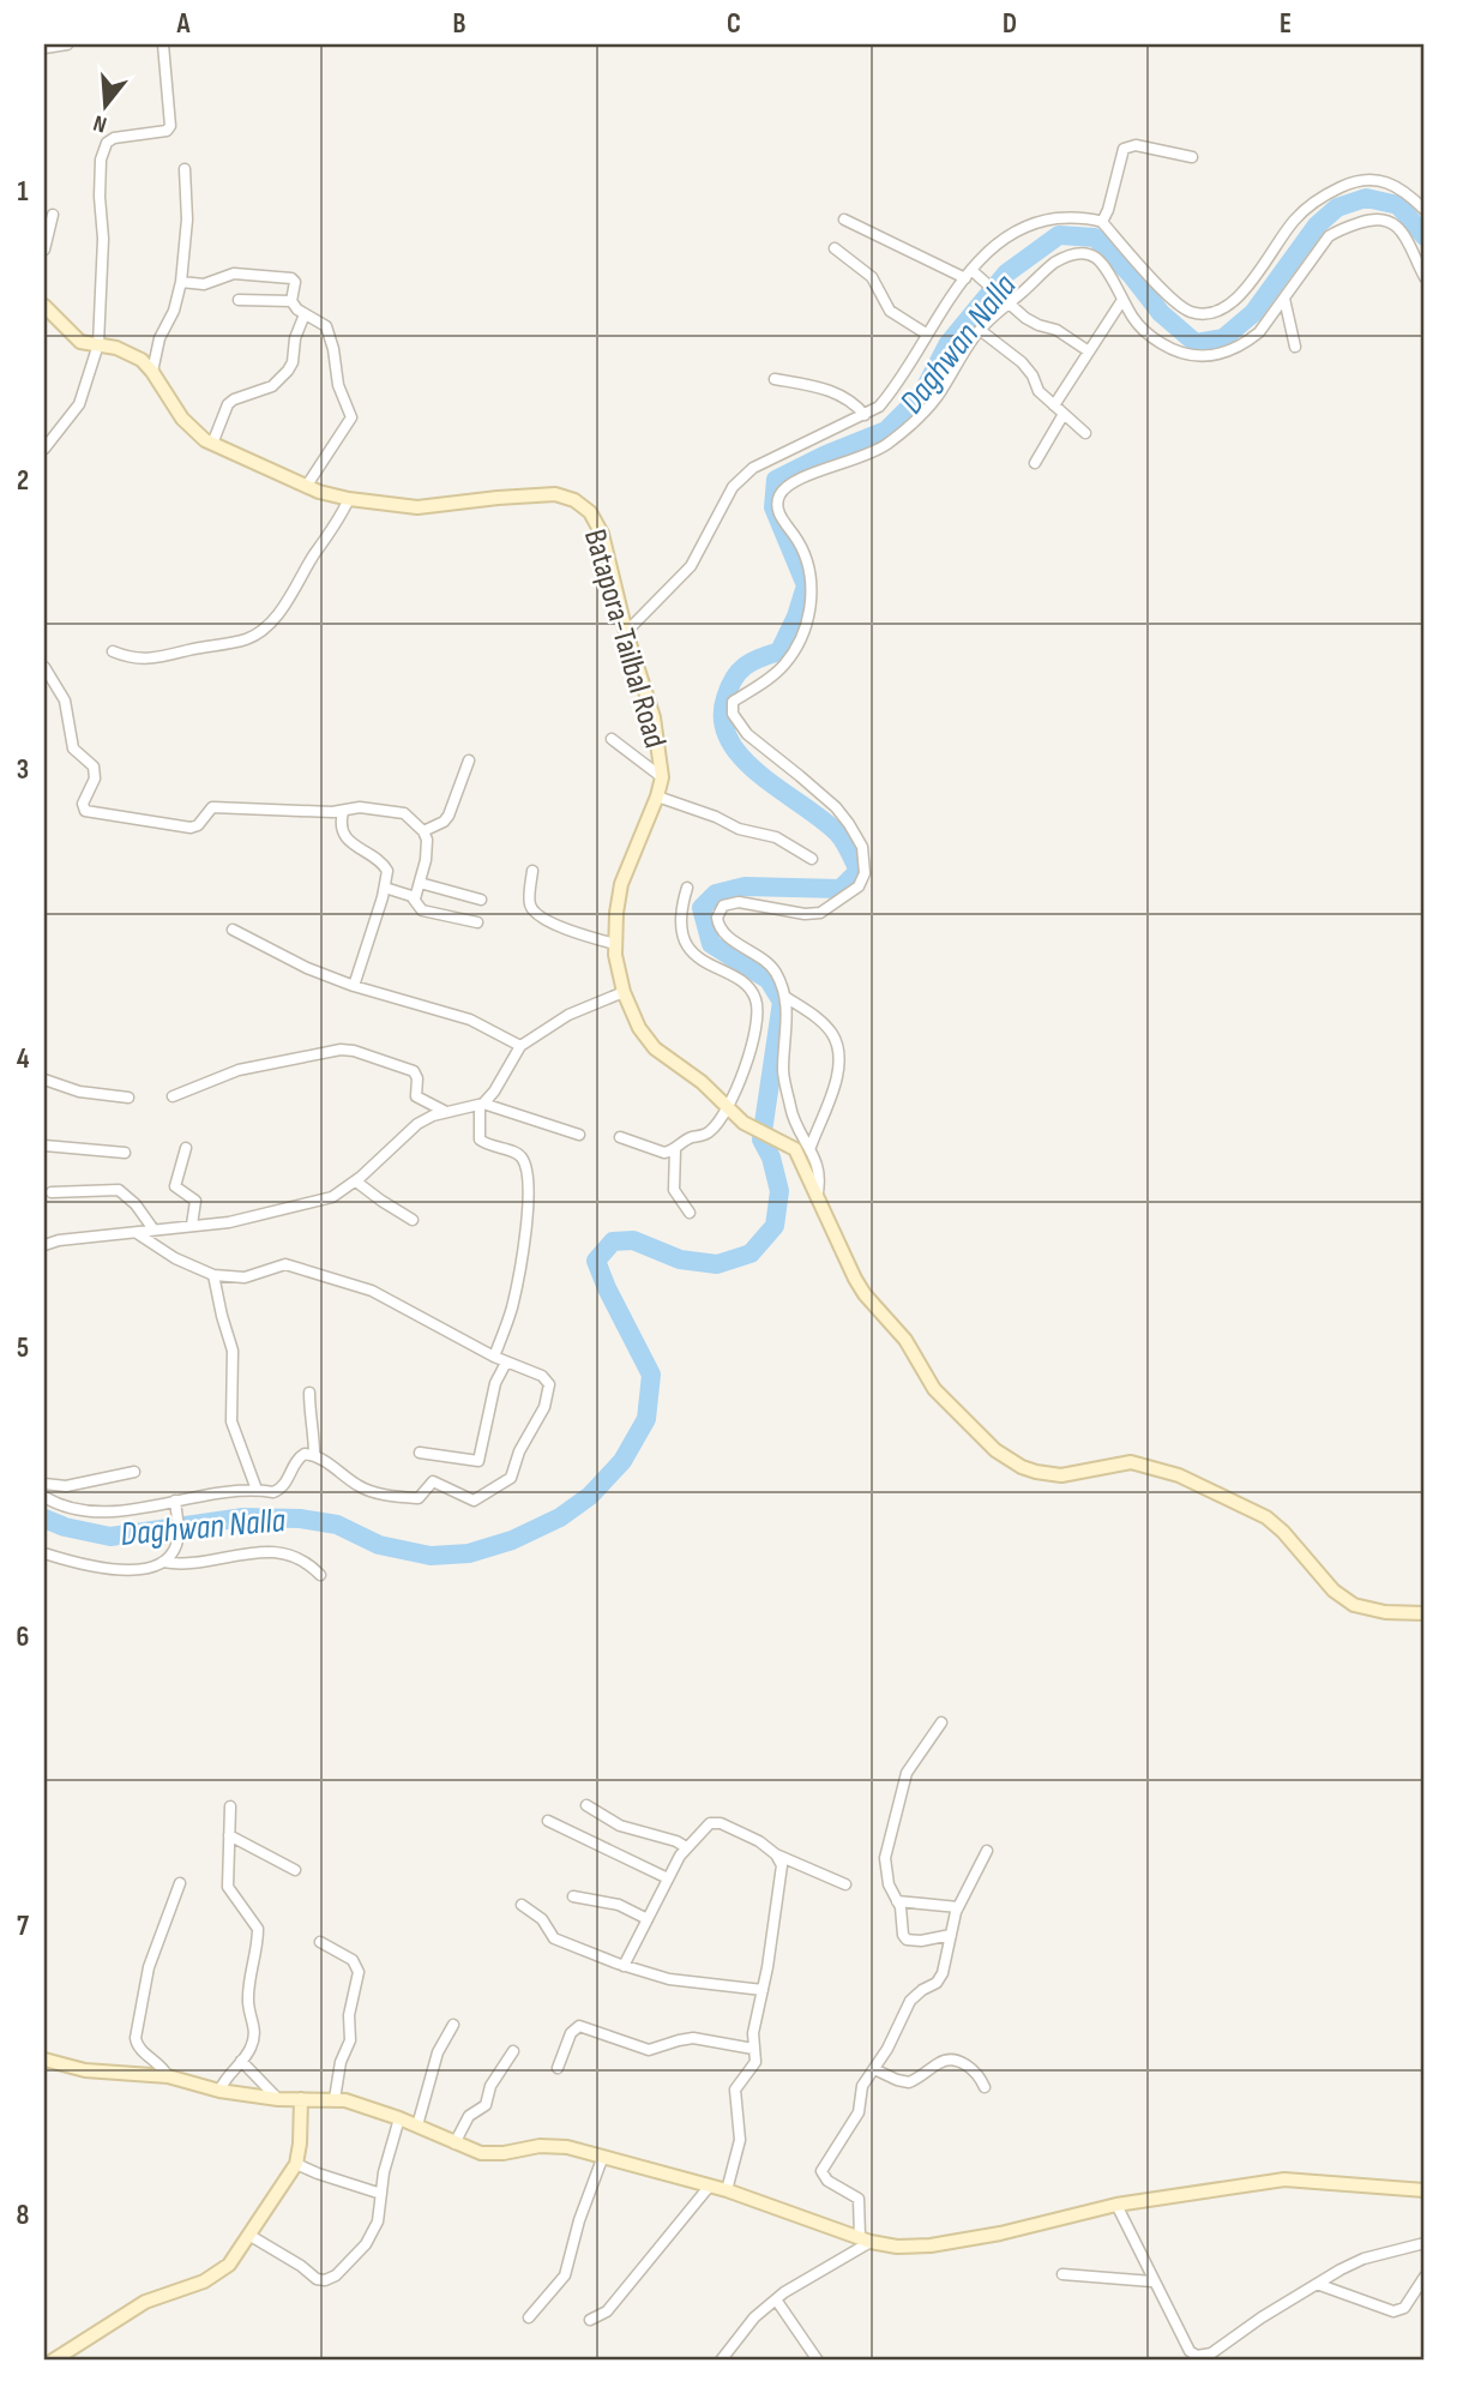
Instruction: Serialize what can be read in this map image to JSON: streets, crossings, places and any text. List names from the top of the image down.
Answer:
{
  "streets": {
    "main road": ["Batapora-Tailbal Road"]
  },
  "water": ["Daghwan Nalla"],
  "north": "bottom",
  "grid": {
    "columns": [
      "A",
      "B",
      "C",
      "D",
      "E"
    ],
    "rows": [
      "1",
      "2",
      "3",
      "4",
      "5",
      "6",
      "7",
      "8"
    ]
  }
}
